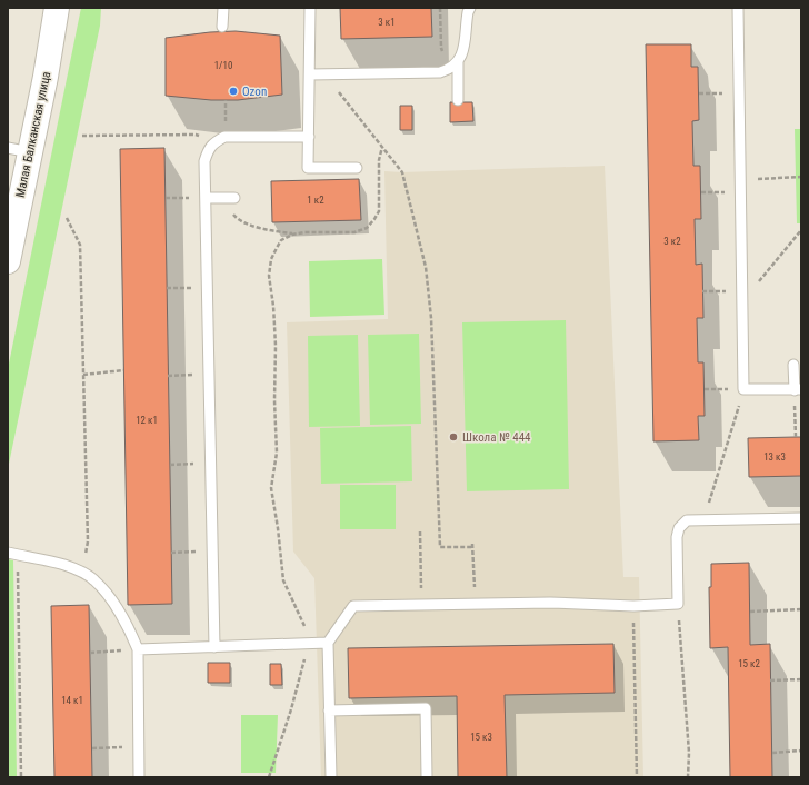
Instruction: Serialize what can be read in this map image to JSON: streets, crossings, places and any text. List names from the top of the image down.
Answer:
{
  "streets": {
    "street": ["Малая Балканская улица"]
  },
  "places": ["Ozon", "Школа № 444"],
  "house_numbers": [
    "3 к1",
    "1/10",
    "1 к2",
    "3 к2",
    "12 к1",
    "13 к3",
    "15 к2",
    "14 к1",
    "15 к3"
  ]
}
